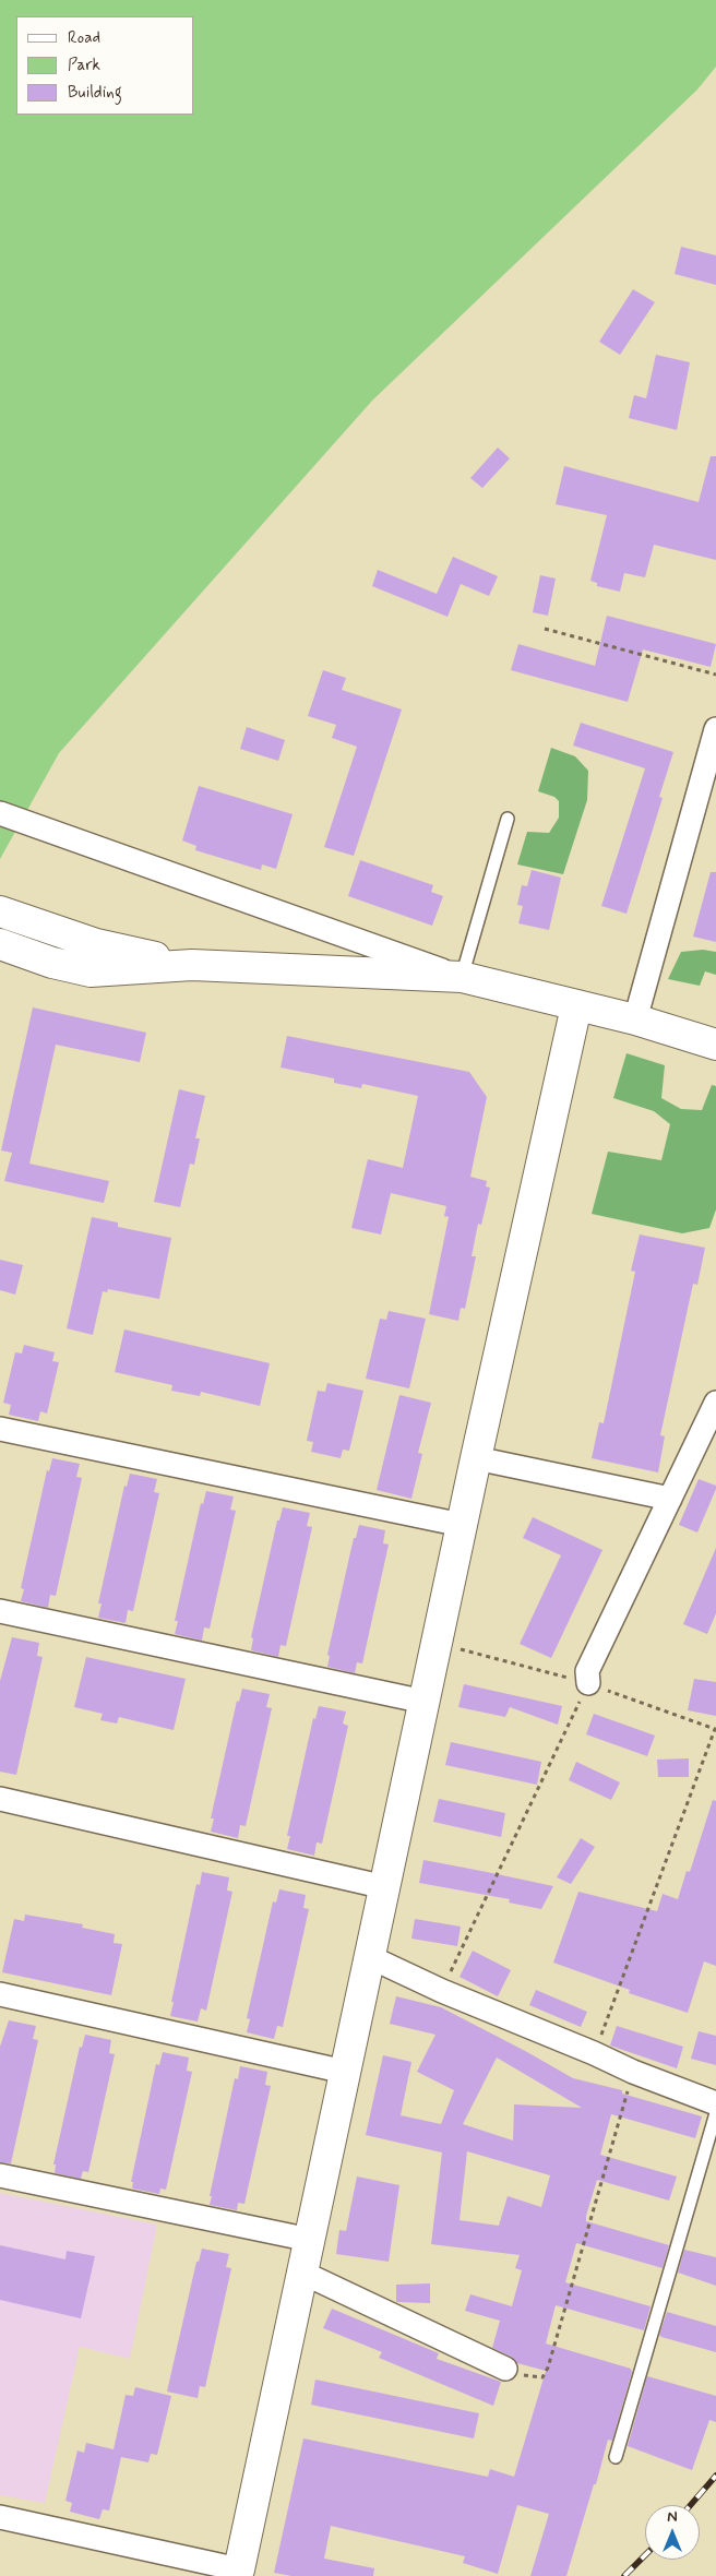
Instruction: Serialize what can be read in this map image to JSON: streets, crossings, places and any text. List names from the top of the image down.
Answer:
{
  "legend": ["Road", "Park", "Building"],
  "north": "top"
}
